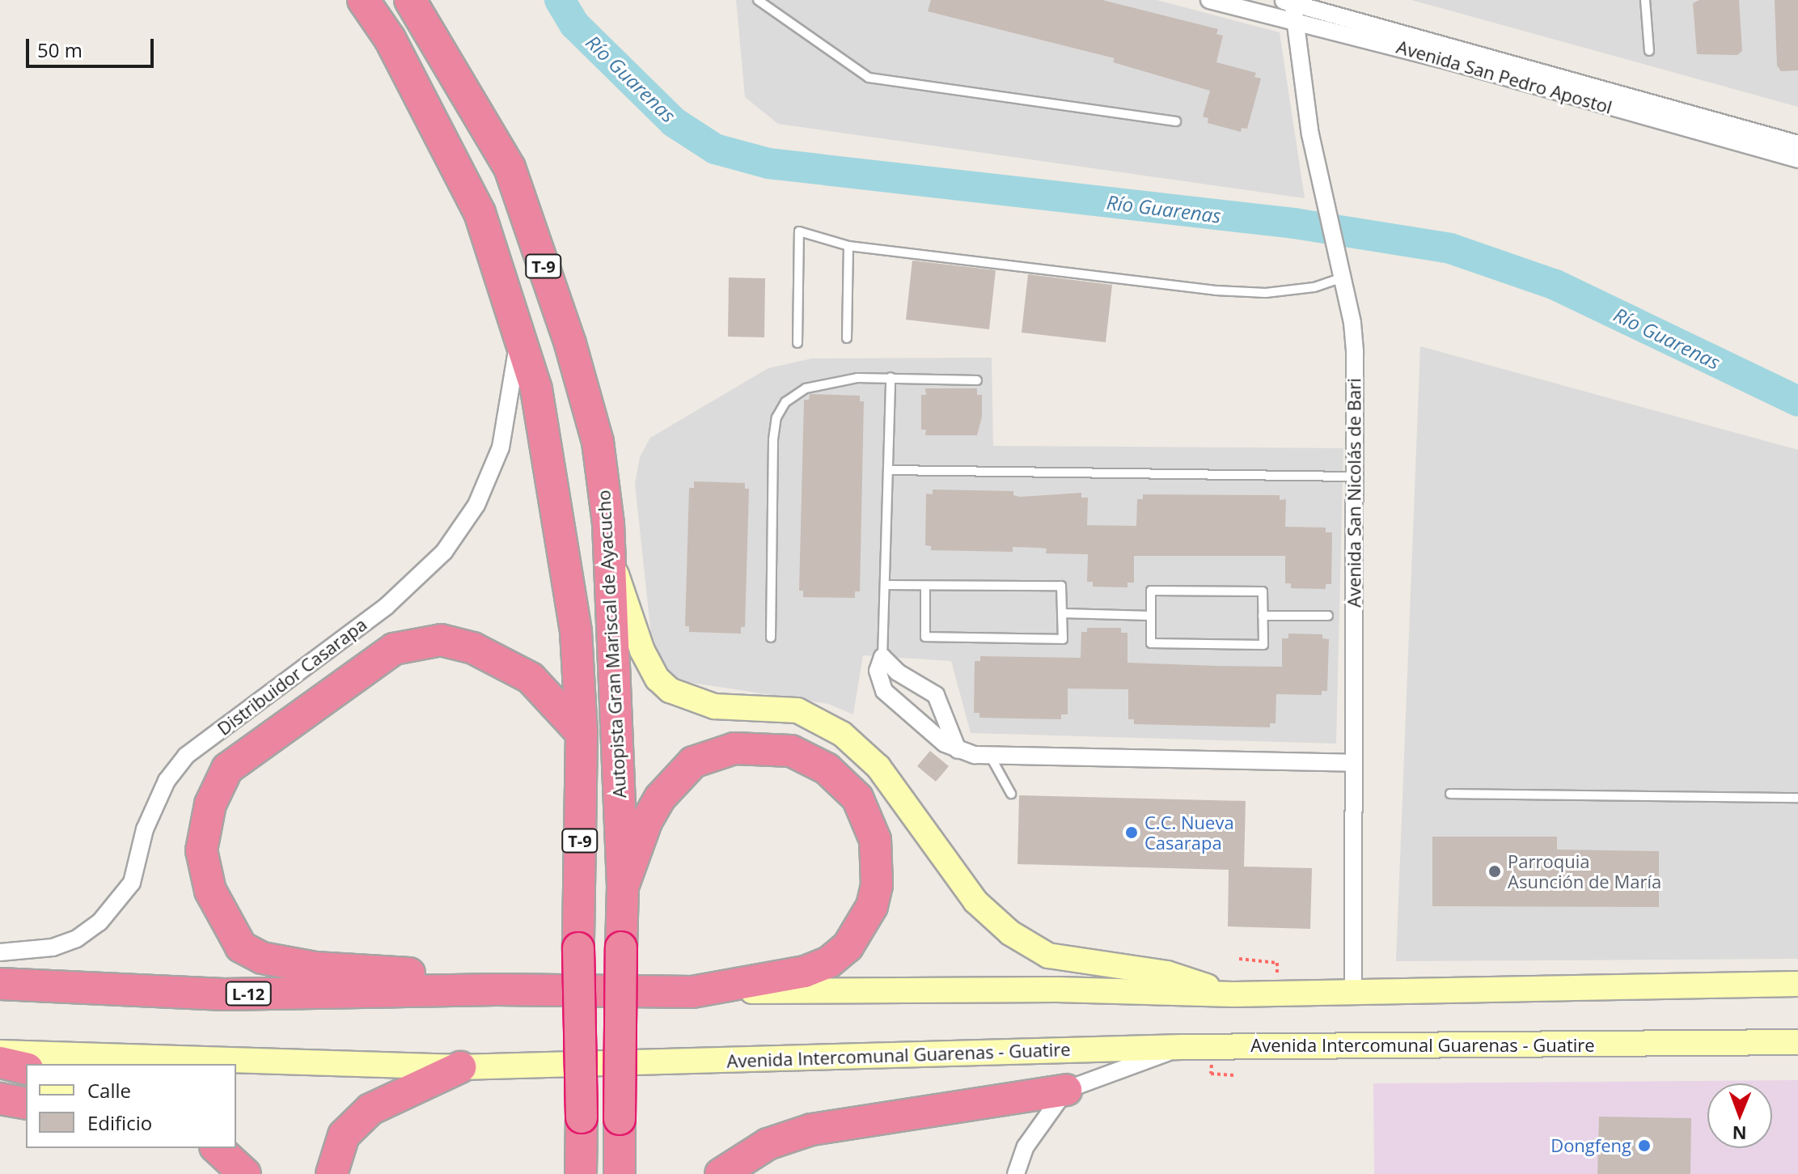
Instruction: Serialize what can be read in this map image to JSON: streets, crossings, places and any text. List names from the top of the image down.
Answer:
{
  "streets": {
    "highway": ["T-9", "Autopista Gran Mariscal de Ayacucho", "L-12"],
    "main road": ["Avenida Intercomunal Guarenas - Guatire"],
    "street": ["Avenida San Pedro Apostol", "Avenida San Nicolás de Bari", "Distribuidor Casarapa"]
  },
  "crossings": [
    ["Avenida San Pedro Apostol", "Avenida San Nicolás de Bari"],
    ["Autopista Gran Mariscal de Ayacucho", "Distribuidor Casarapa"]
  ],
  "water": ["Río Guarenas"],
  "places": ["C.C. Nueva Casarapa", "Parroquia Asunción de María", "Dongfeng"],
  "legend": ["Calle", "Edificio"],
  "scale_bar": "50 m",
  "north": "bottom"
}
